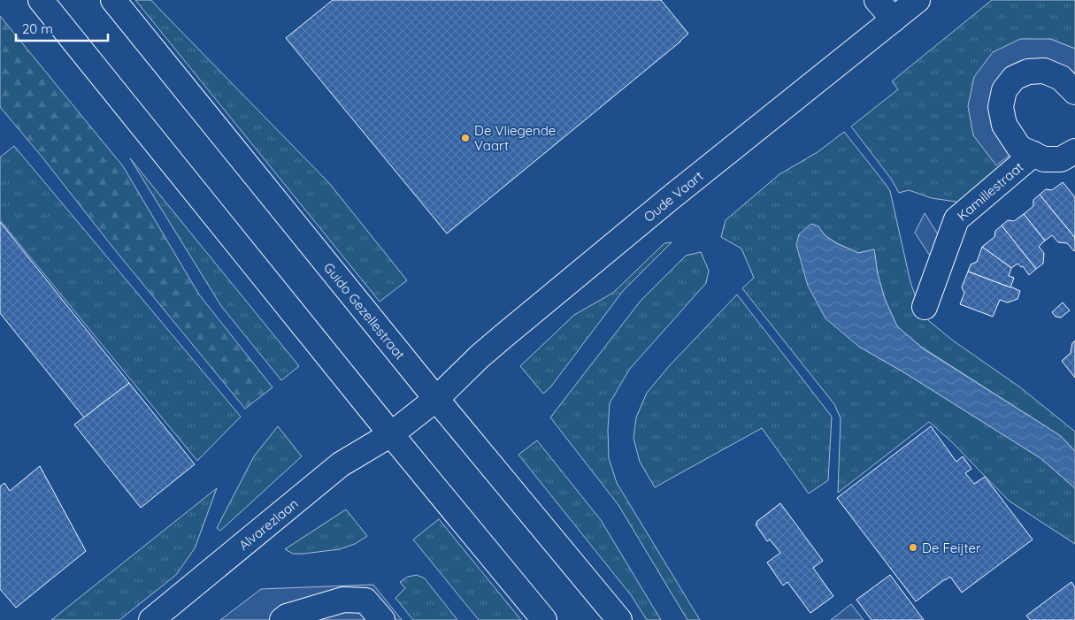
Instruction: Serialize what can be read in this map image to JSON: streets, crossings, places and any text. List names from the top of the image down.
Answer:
{
  "streets": {
    "main road": [
      "Kamillestraat",
      "Oude Vaart",
      "Guido Gezellestraat",
      "Alvarezlaan"
    ]
  },
  "crossings": [
    ["Oude Vaart", "Guido Gezellestraat"],
    ["Oude Vaart", "Alvarezlaan"]
  ],
  "places": ["De Vliegende Vaart", "De Feijter"],
  "scale_bar": "20 m"
}
